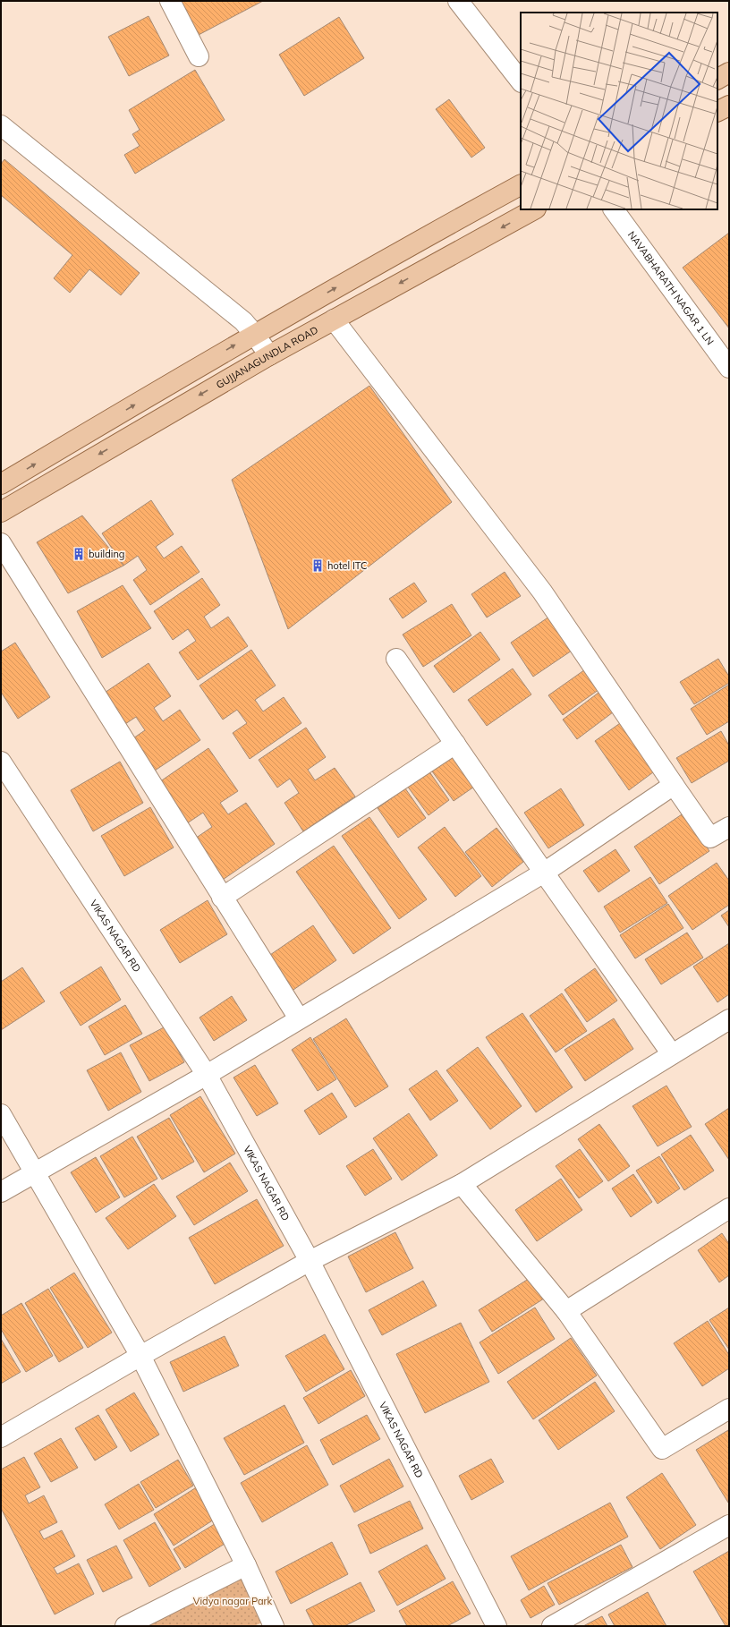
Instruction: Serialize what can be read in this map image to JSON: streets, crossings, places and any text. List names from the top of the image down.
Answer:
{
  "streets": {
    "main road": ["GUJJANAGUNDLA ROAD"],
    "street": ["NAVABHARATH NAGAR 1 LN", "VIKAS NAGAR RD"]
  },
  "parks": ["Vidya nagar Park"],
  "places": {
    "building": ["building", "hotel ITC"]
  }
}
